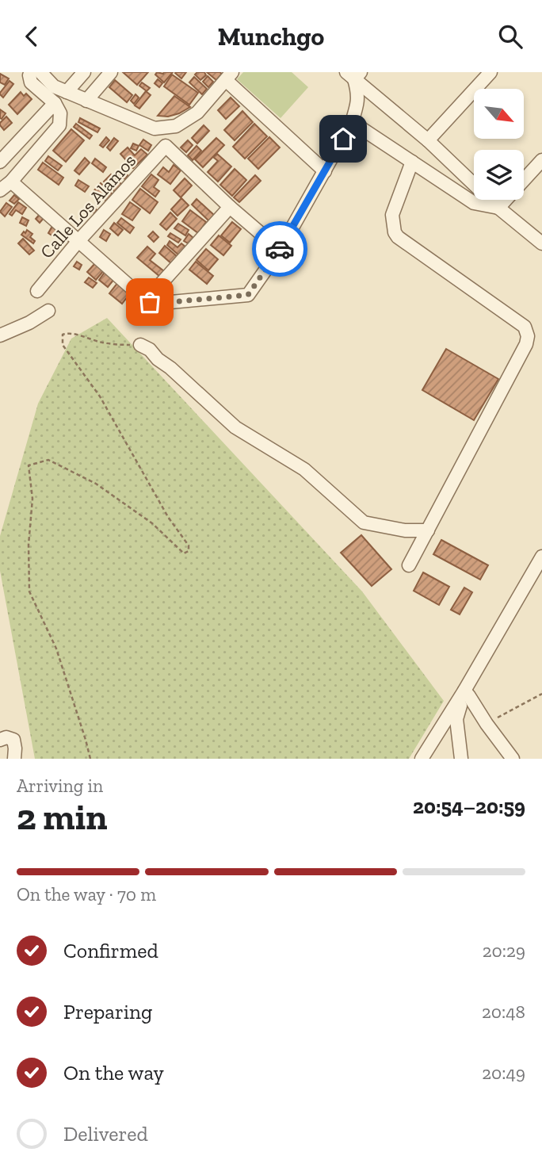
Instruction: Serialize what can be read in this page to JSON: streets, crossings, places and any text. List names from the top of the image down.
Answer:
{
  "streets": {
    "street": ["Calle Los Alamos"]
  },
  "north": "bottom right",
  "page": {
    "header": "Munchgo",
    "heading": ["2 min", "Arriving in", "20:54–20:59"],
    "bar": "On the way · 70 m",
    "list": [
      ["Confirmed", "20:29"],
      ["Preparing", "20:48"],
      ["On the way", "20:49"],
      "Delivered"
    ]
  }
}
